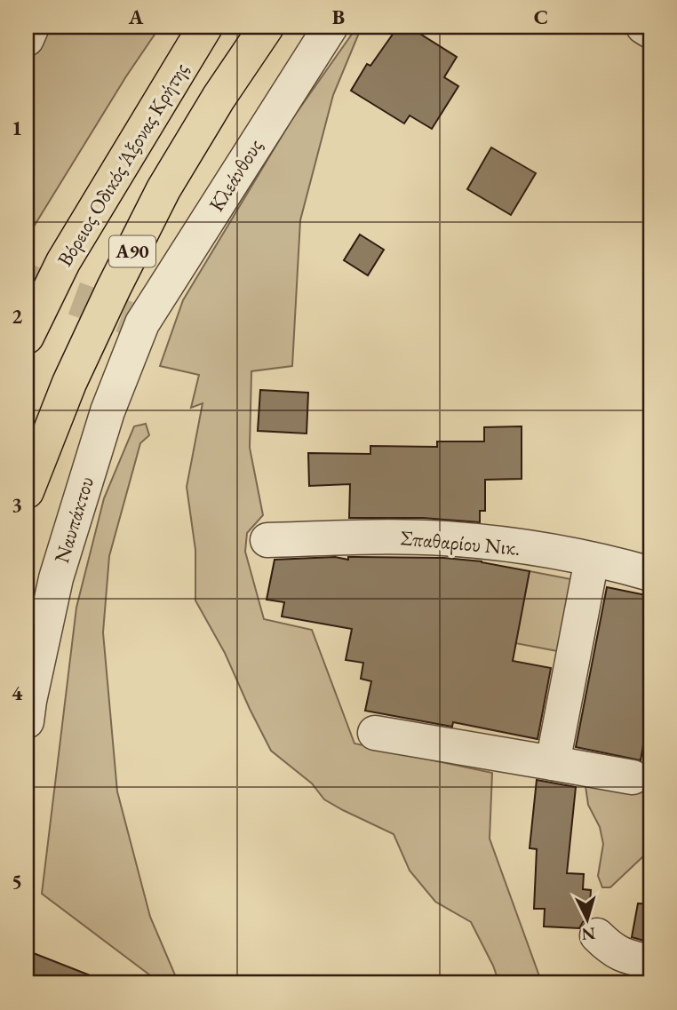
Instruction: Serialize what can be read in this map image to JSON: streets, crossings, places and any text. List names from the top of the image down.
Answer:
{
  "streets": {
    "highway": ["Βόρειος Οδικός Άξονας Κρήτης", "Α90"],
    "street": ["Κλεάνθους", "Ναυπάκτου", "Σπαθαρίου Νικ."]
  },
  "crossings": [
    ["Κλεάνθους", "Ναυπάκτου"]
  ],
  "north": "bottom",
  "grid": {
    "columns": ["A", "B", "C"],
    "rows": [
      "1",
      "2",
      "3",
      "4",
      "5"
    ]
  }
}
